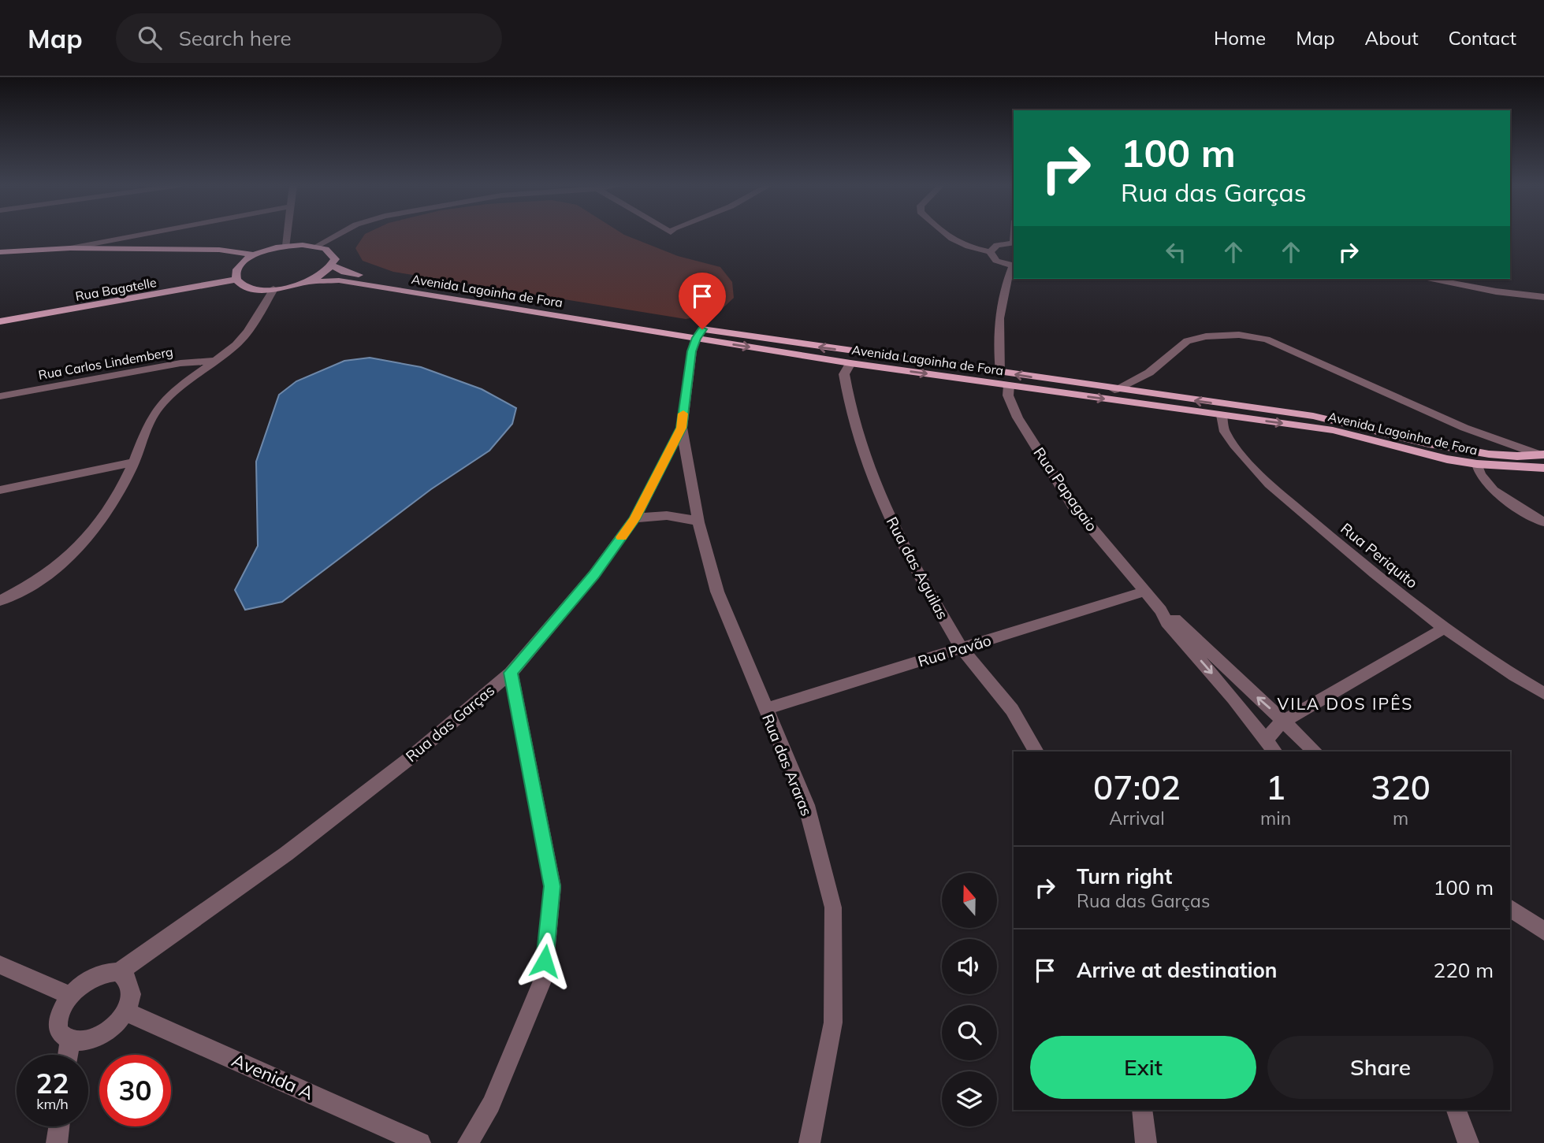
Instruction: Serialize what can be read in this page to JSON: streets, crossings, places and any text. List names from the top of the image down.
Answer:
{
  "streets": {
    "main road": ["Rua Bagatelle", "Avenida Lagoinha de Fora"],
    "street": [
      "Rua Carlos Lindemberg",
      "Rua Papagaio",
      "Rua Periquito",
      "Rua das Aguilas",
      "Rua Pavão",
      "Rua das Garças",
      "Rua das Araras",
      "Avenida A"
    ]
  },
  "crossings": [
    ["Avenida Lagoinha de Fora", "Rua Papagaio"],
    ["Avenida Lagoinha de Fora", "Rua Periquito"],
    ["Avenida Lagoinha de Fora", "Rua das Aguilas"],
    ["Avenida Lagoinha de Fora", "Rua das Garças"],
    ["Rua Papagaio", "Rua Pavão"],
    ["Rua das Aguilas", "Rua Pavão"],
    ["Rua Pavão", "Rua das Araras"],
    ["Rua das Garças", "Rua das Araras"],
    ["Rua das Garças", "Avenida A"]
  ],
  "districts": ["VILA DOS IPÊS"],
  "north": "top",
  "page": {
    "header": "Map",
    "search": "Search here",
    "nav": [
      "Home",
      "Map",
      "About",
      "Contact"
    ],
    "turn": ["100 m", "Rua das Garças"],
    "eta": [
      "07:02",
      "Arrival",
      "1",
      "min",
      "320",
      "m"
    ],
    "list": [
      {
        "name": "Turn right",
        "note": "Rua das Garças",
        "value": "100 m"
      },
      {
        "name": "Arrive at destination",
        "value": "220 m"
      }
    ],
    "buttons": ["Exit", "Share"],
    "speed": "22 km/h",
    "limit": "30"
  }
}
